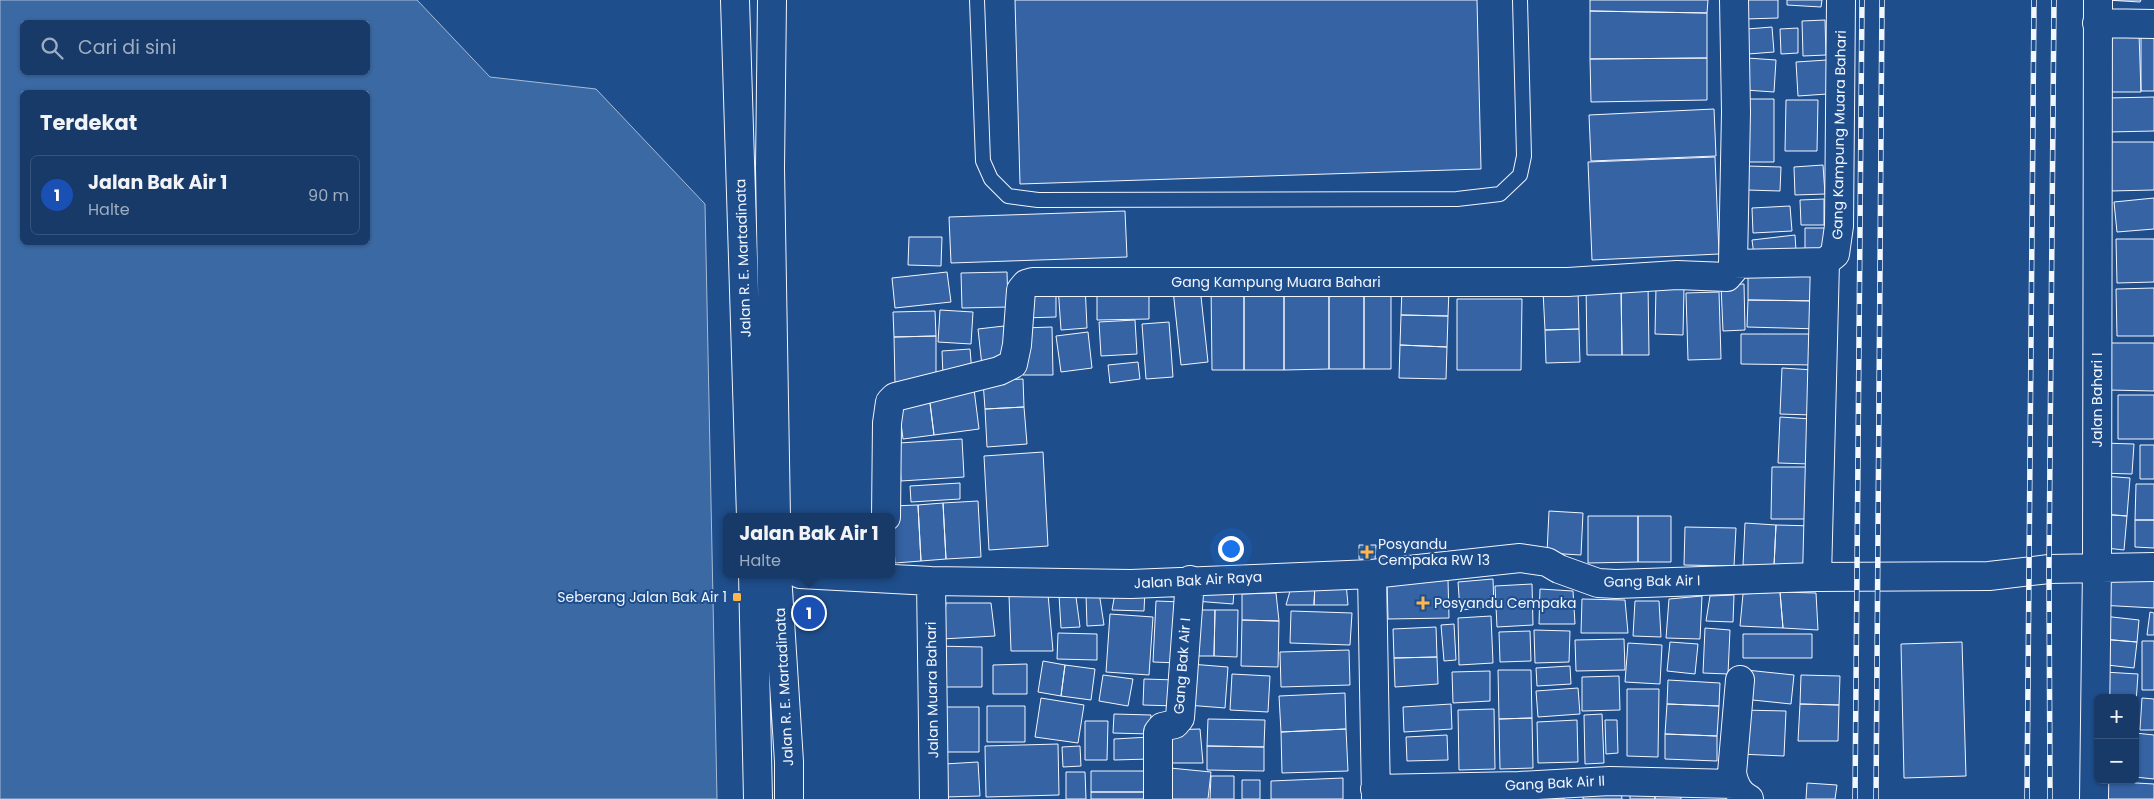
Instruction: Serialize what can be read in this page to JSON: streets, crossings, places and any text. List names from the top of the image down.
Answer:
{
  "streets": {
    "main road": [
      "Gang Kampung Muara Bahari",
      "Jalan R. E. Martadinata",
      "Jalan Bahari I",
      "Jalan Bak Air Raya",
      "Gang Bak Air I",
      "Jalan Muara Bahari",
      "Gang Bak Air II"
    ]
  },
  "crossings": [
    ["Jalan Bahari I", "Gang Bak Air I"],
    ["Jalan Bak Air Raya", "Gang Bak Air I"],
    ["Jalan Bak Air Raya", "Jalan Muara Bahari"]
  ],
  "places": {
    "health": ["Posyandu Cempaka RW 13", "Posyandu Cempaka"],
    "transit": ["Seberang Jalan Bak Air 1"]
  },
  "page": {
    "search": "Cari di sini",
    "heading": "Terdekat",
    "list": [
      {
        "mark": "1",
        "name": "Jalan Bak Air 1",
        "note": "Halte",
        "value": "90 m"
      }
    ],
    "popup": ["Jalan Bak Air 1", "Halte"],
    "pins": "1",
    "map_buttons": ["+", "−"]
  }
}
